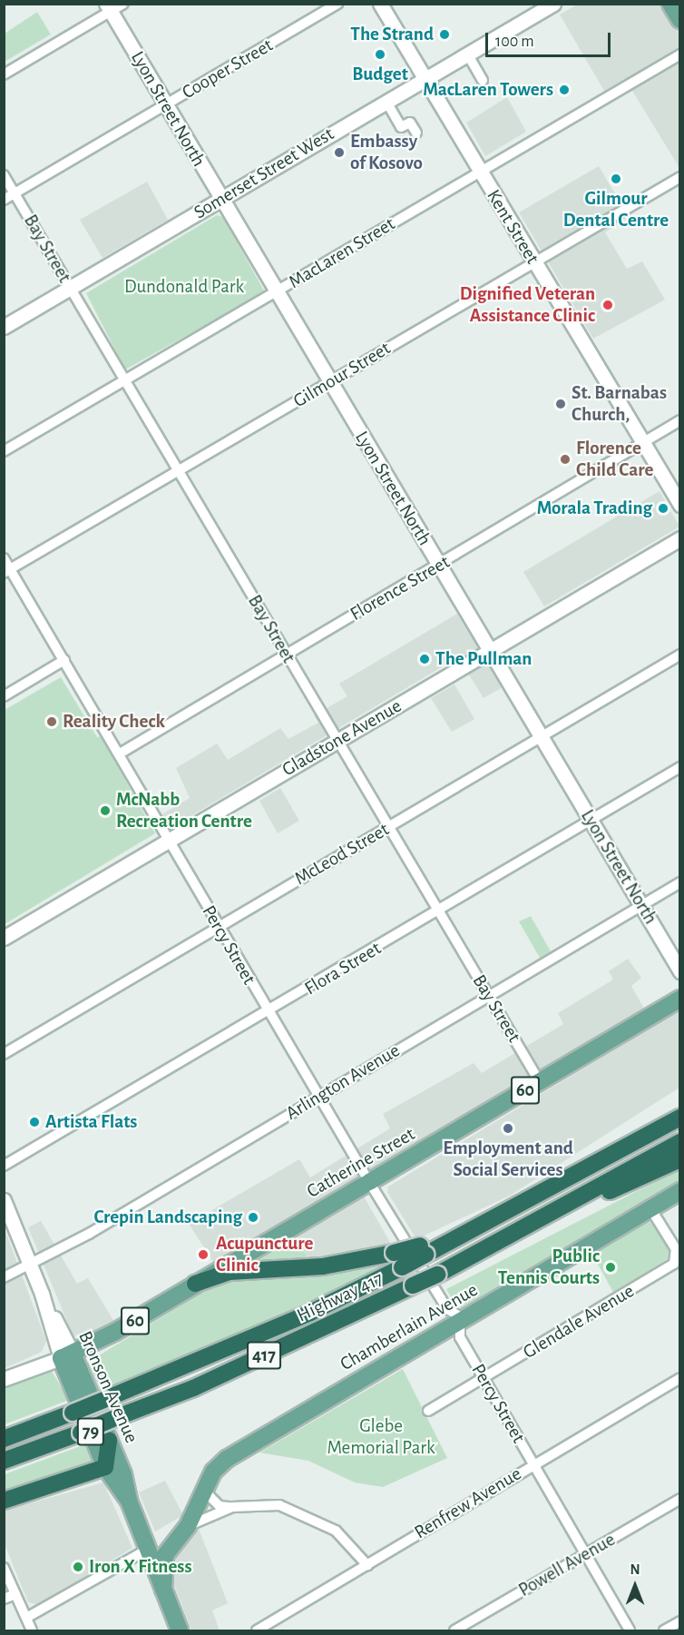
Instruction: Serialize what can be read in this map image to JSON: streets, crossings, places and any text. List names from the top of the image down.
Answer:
{
  "streets": {
    "highway": ["Highway 417", "417"],
    "main road": [
      "Lyon Street North",
      "Somerset Street West",
      "Kent Street",
      "Gladstone Avenue",
      "60",
      "Catherine Street",
      "Chamberlain Avenue",
      "Bronson Avenue",
      "79"
    ],
    "street": [
      "Cooper Street",
      "Bay Street",
      "MacLaren Street",
      "Gilmour Street",
      "Florence Street",
      "McLeod Street",
      "Percy Street",
      "Flora Street",
      "Arlington Avenue",
      "Glendale Avenue",
      "Renfrew Avenue",
      "Powell Avenue"
    ]
  },
  "crossings": [
    ["Cooper Street", "Lyon Street North"],
    ["Cooper Street", "Bay Street"],
    ["Lyon Street North", "Somerset Street West"],
    ["Lyon Street North", "MacLaren Street"],
    ["Lyon Street North", "Gilmour Street"],
    ["Lyon Street North", "Florence Street"],
    ["Lyon Street North", "Gladstone Avenue"],
    ["Lyon Street North", "McLeod Street"],
    ["Lyon Street North", "Flora Street"],
    ["Lyon Street North", "Arlington Avenue"],
    ["Somerset Street West", "Kent Street"],
    ["Somerset Street West", "Bay Street"],
    ["Kent Street", "MacLaren Street"],
    ["Kent Street", "Gilmour Street"],
    ["Kent Street", "Florence Street"],
    ["Bay Street", "MacLaren Street"],
    ["Bay Street", "Gilmour Street"],
    ["Bay Street", "Florence Street"],
    ["Bay Street", "Gladstone Avenue"],
    ["Bay Street", "McLeod Street"],
    ["Bay Street", "Flora Street"],
    ["Bay Street", "Arlington Avenue"],
    ["Bay Street", "Catherine Street"],
    ["Gilmour Street", "Percy Street"],
    ["Florence Street", "Percy Street"],
    ["Gladstone Avenue", "Percy Street"],
    ["McLeod Street", "Percy Street"],
    ["Percy Street", "Flora Street"],
    ["Percy Street", "Arlington Avenue"],
    ["Percy Street", "Catherine Street"],
    ["Percy Street", "Glendale Avenue"],
    ["Percy Street", "Chamberlain Avenue"],
    ["Percy Street", "Renfrew Avenue"],
    ["Percy Street", "Powell Avenue"],
    ["Arlington Avenue", "Bronson Avenue"],
    ["Catherine Street", "Bronson Avenue"],
    ["Glendale Avenue", "Chamberlain Avenue"],
    ["Chamberlain Avenue", "Bronson Avenue"]
  ],
  "parks": ["Dundonald Park", "Glebe Memorial Park"],
  "places": [
    "The Strand",
    "Budget",
    "MacLaren Towers",
    "Embassy of Kosovo",
    "Gilmour Dental Centre",
    "Dignified Veteran Assistance Clinic",
    "St. Barnabas Church,",
    "Florence Child Care",
    "Morala Trading",
    "The Pullman",
    "Reality Check",
    "McNabb Recreation Centre",
    "Artista Flats",
    "Employment and Social Services",
    "Crepin Landscaping",
    "Acupuncture Clinic",
    "Public Tennis Courts",
    "Iron X Fitness"
  ],
  "scale_bar": "100 m",
  "north": "top"
}
